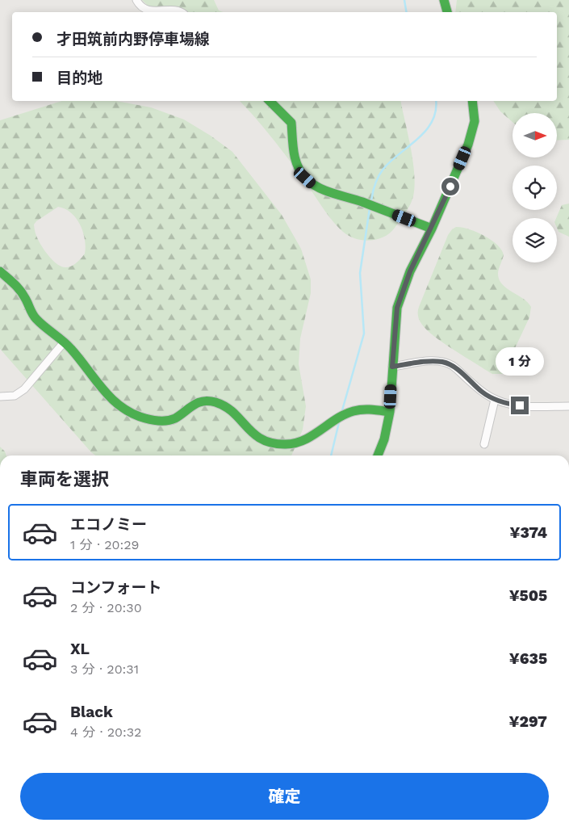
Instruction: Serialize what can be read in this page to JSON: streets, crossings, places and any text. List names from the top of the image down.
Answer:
{
  "north": "right",
  "page": {
    "banner": ["才田筑前内野停車場線", "目的地"],
    "bubble": "1 分",
    "heading": "車両を選択",
    "list": [
      {
        "name": "エコノミー",
        "note": "1 分 · 20:29",
        "value": "¥374"
      },
      {
        "name": "コンフォート",
        "note": "2 分 · 20:30",
        "value": "¥505"
      },
      {
        "name": "XL",
        "note": "3 分 · 20:31",
        "value": "¥635"
      },
      {
        "name": "Black",
        "note": "4 分 · 20:32",
        "value": "¥297"
      }
    ],
    "buttons": "確定"
  }
}
